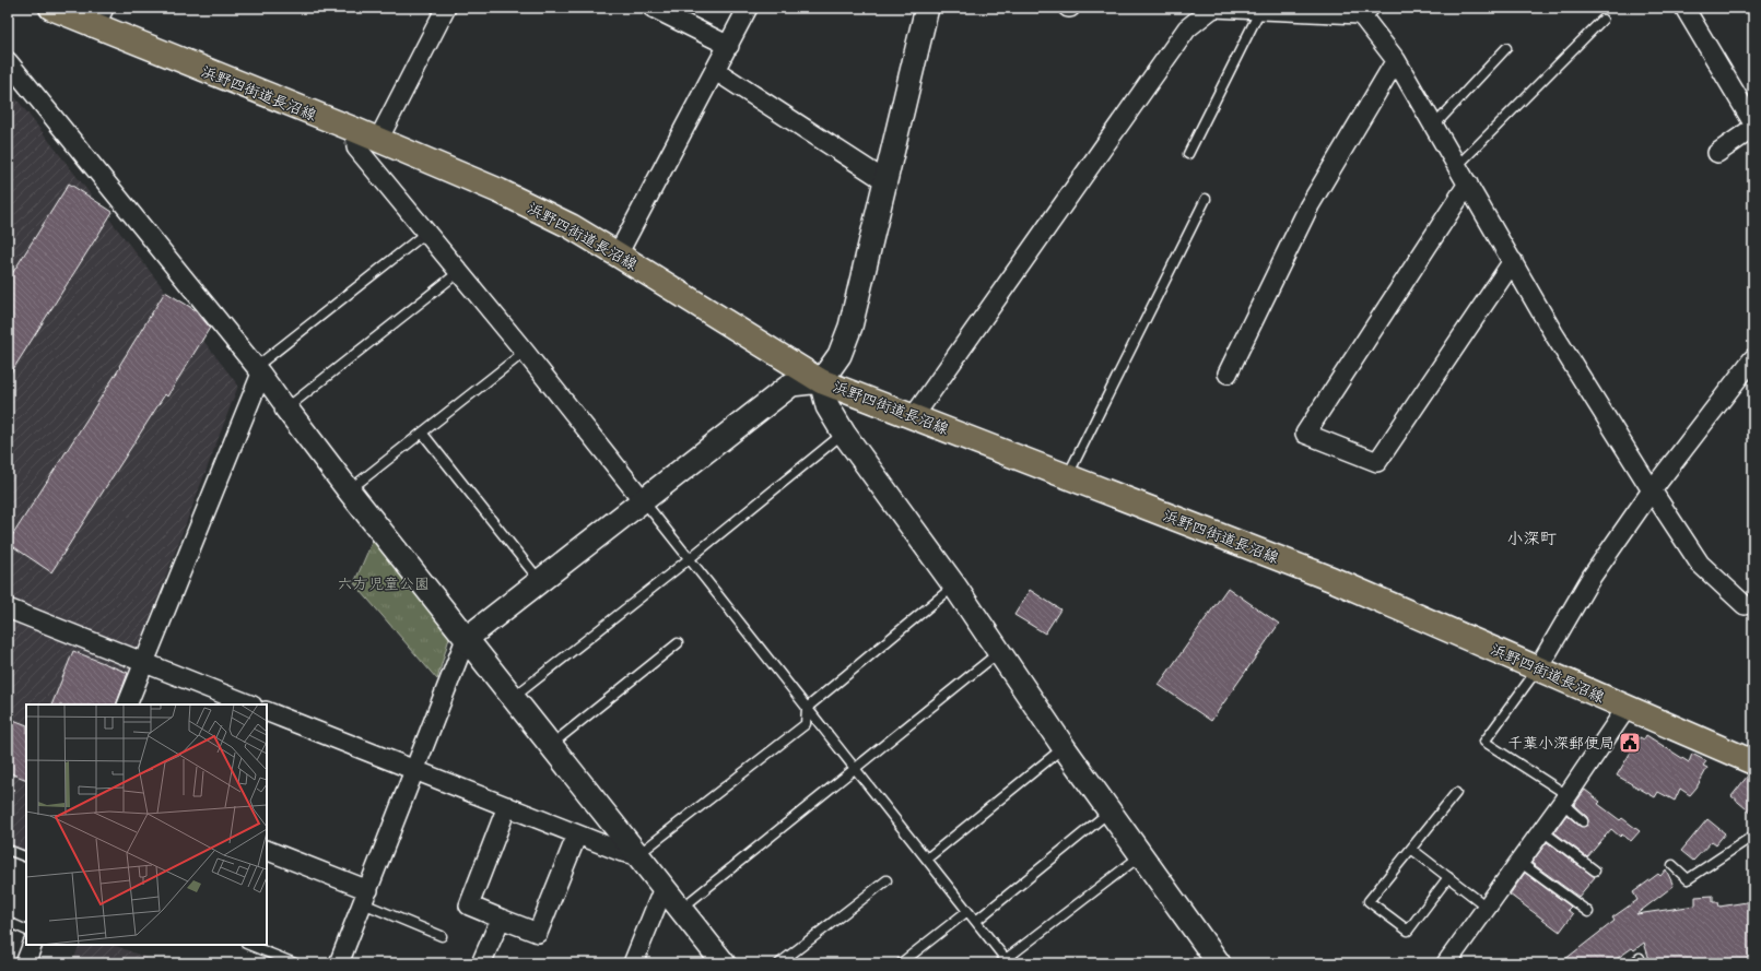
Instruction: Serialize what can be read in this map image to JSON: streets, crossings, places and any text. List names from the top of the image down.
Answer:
{
  "streets": {
    "main road": ["浜野四街道長沼線"]
  },
  "districts": ["小深町"],
  "parks": ["六方児童公園"],
  "places": {
    "public building": ["千葉小深郵便局"]
  }
}
